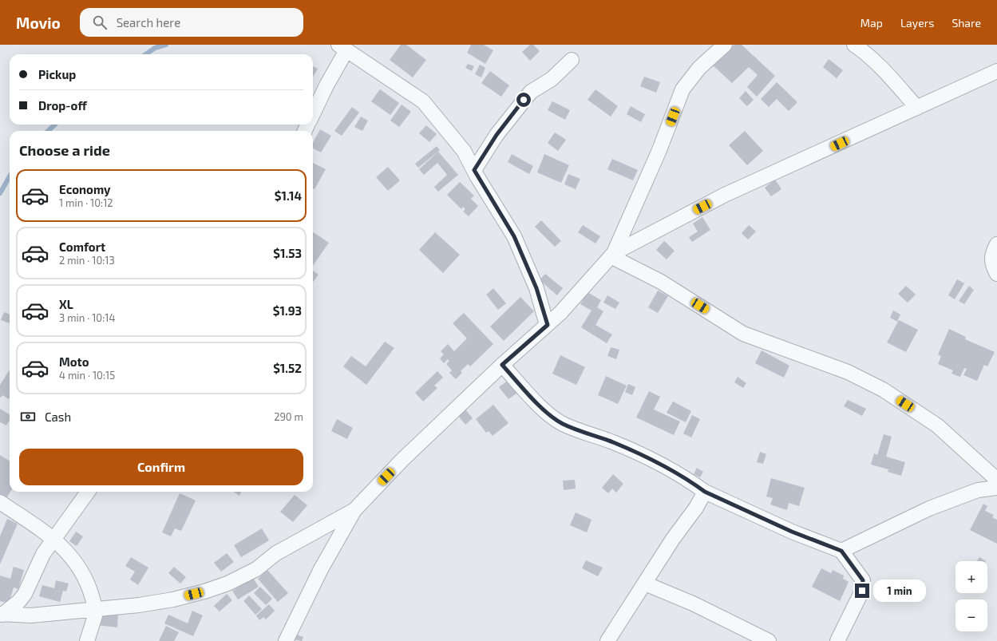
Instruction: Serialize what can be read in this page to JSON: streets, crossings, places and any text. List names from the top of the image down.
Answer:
{
  "page": {
    "header": "Movio",
    "search": "Search here",
    "nav": ["Map", "Layers", "Share"],
    "banner": ["Pickup", "Drop-off"],
    "heading": "Choose a ride",
    "list": [
      {
        "name": "Economy",
        "note": "1 min · 10:12",
        "value": "$1.14"
      },
      {
        "name": "Comfort",
        "note": "2 min · 10:13",
        "value": "$1.53"
      },
      {
        "name": "XL",
        "note": "3 min · 10:14",
        "value": "$1.93"
      },
      {
        "name": "Moto",
        "note": "4 min · 10:15",
        "value": "$1.52"
      }
    ],
    "pay": ["Cash", "290 m"],
    "buttons": "Confirm",
    "map_buttons": ["+", "−"],
    "bubble": "1 min"
  }
}
